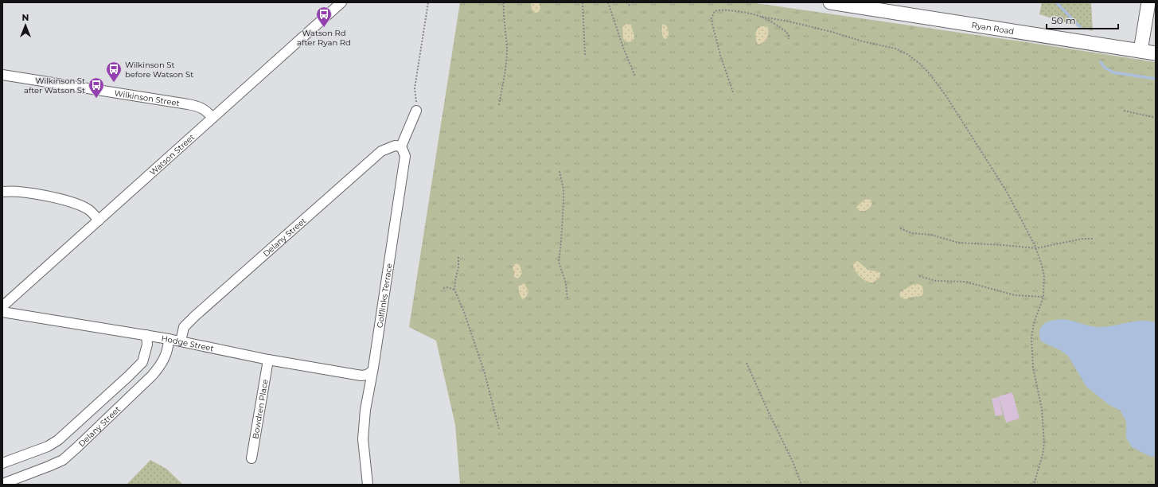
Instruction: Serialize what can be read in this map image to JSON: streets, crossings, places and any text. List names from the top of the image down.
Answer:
{
  "streets": {
    "street": [
      "Ryan Road",
      "Wilkinson Street",
      "Watson Street",
      "Delany Street",
      "Golflinks Terrace",
      "Hodge Street",
      "Bowdren Place"
    ]
  },
  "crossings": [
    ["Wilkinson Street", "Watson Street"],
    ["Delany Street", "Golflinks Terrace"],
    ["Delany Street", "Hodge Street"],
    ["Golflinks Terrace", "Hodge Street"],
    ["Hodge Street", "Bowdren Place"]
  ],
  "places": {
    "bus stop": ["Watson Rd after Ryan Rd", "Wilkinson St before Watson St", "Wilkinson St after Watson St"]
  },
  "scale_bar": "50 m",
  "north": "top"
}
